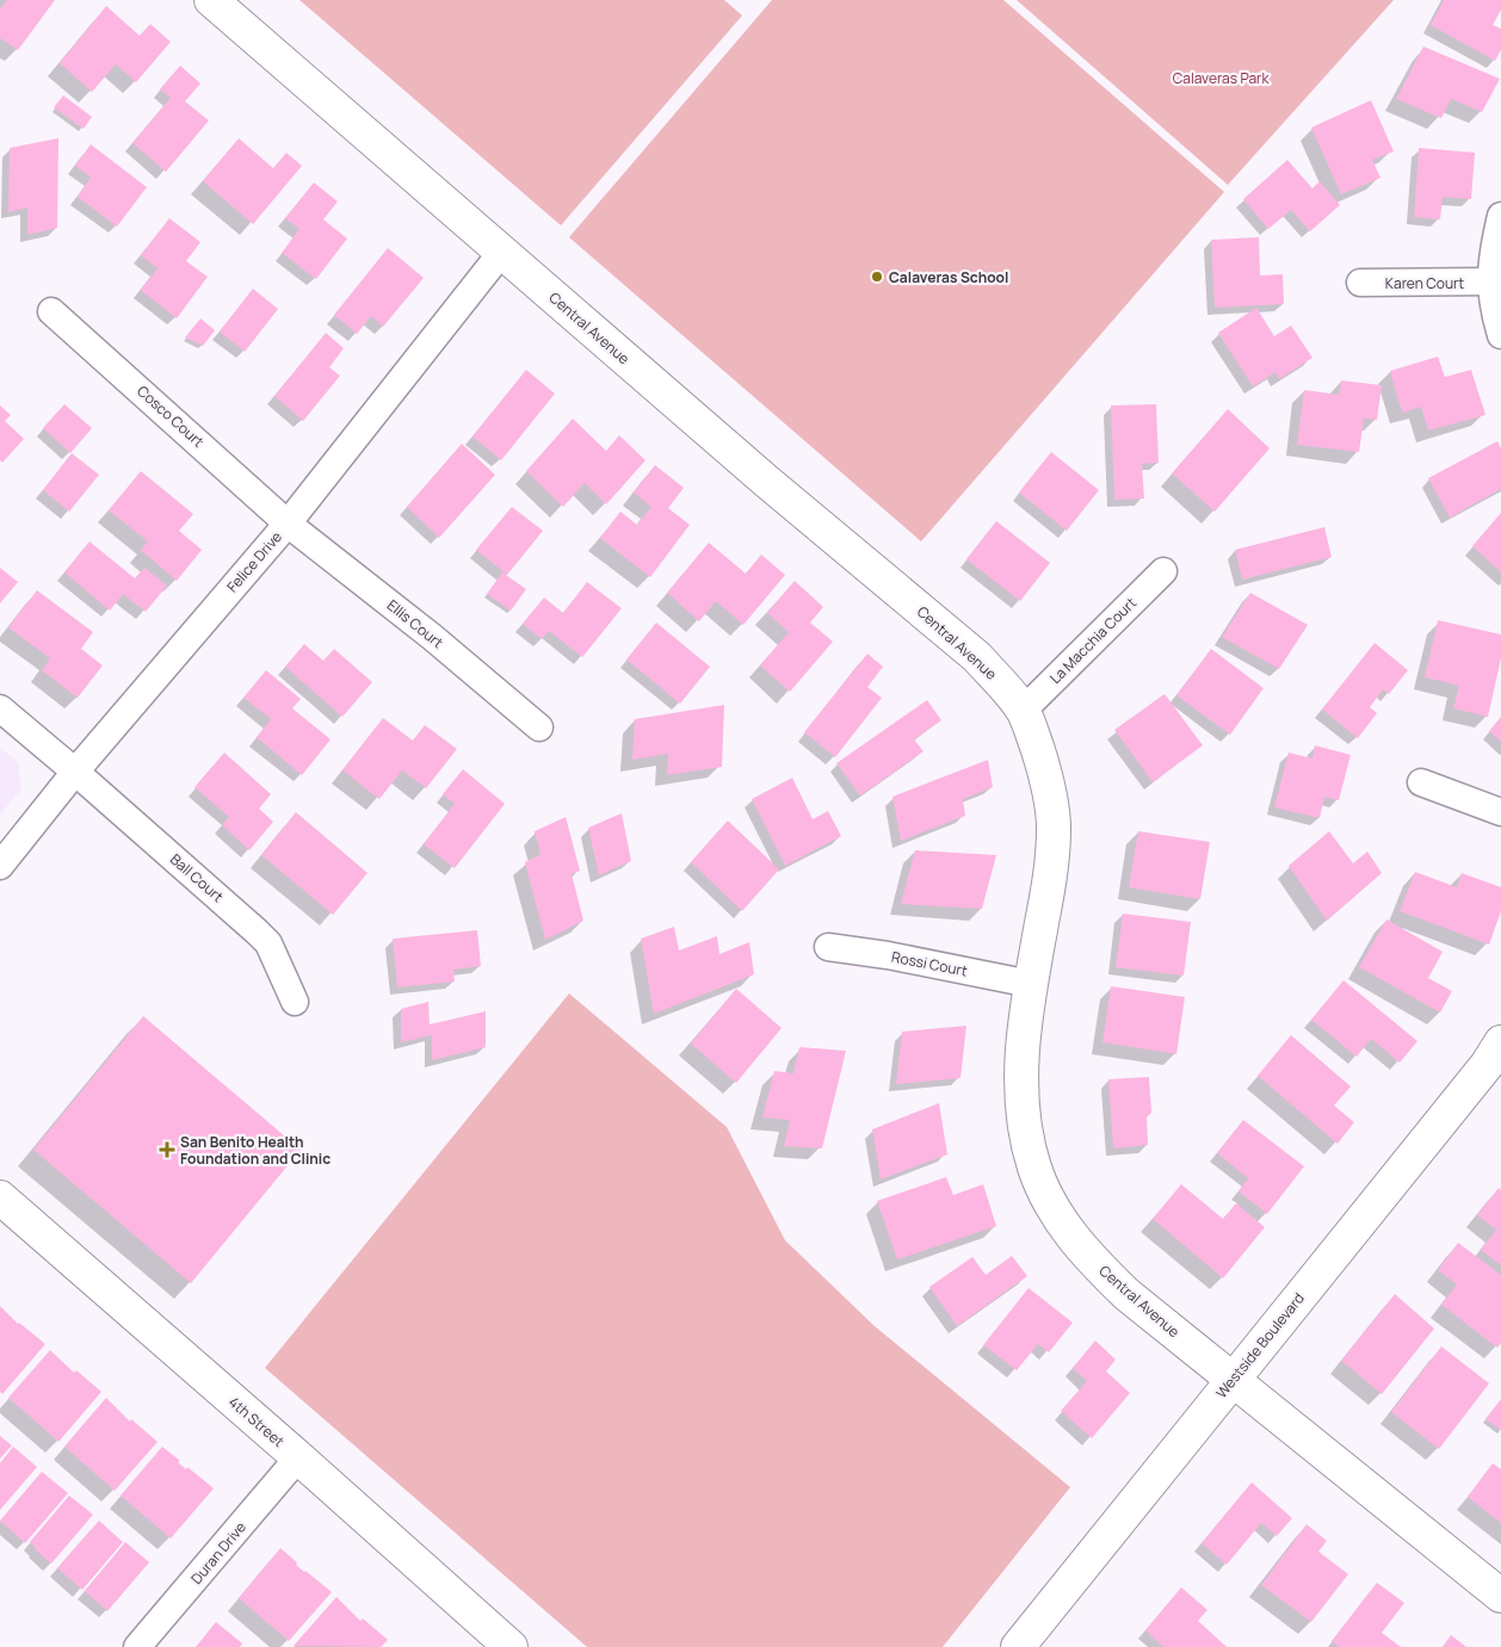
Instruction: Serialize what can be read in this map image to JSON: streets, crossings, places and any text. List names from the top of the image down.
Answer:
{
  "streets": {
    "street": [
      "Karen Court",
      "Central Avenue",
      "Cosco Court",
      "Felice Drive",
      "Ellis Court",
      "La Macchia Court",
      "Ball Court",
      "Rossi Court",
      "Westside Boulevard",
      "4th Street",
      "Duran Drive"
    ]
  },
  "crossings": [
    ["Central Avenue", "Felice Drive"],
    ["Central Avenue", "La Macchia Court"],
    ["Central Avenue", "Rossi Court"],
    ["Central Avenue", "Westside Boulevard"],
    ["Cosco Court", "Felice Drive"],
    ["Cosco Court", "Ellis Court"],
    ["Felice Drive", "Ellis Court"],
    ["Felice Drive", "Ball Court"],
    ["4th Street", "Duran Drive"]
  ],
  "parks": ["Calaveras Park"],
  "places": {
    "other": ["Calaveras School"],
    "health": ["San Benito Health Foundation and Clinic"]
  }
}
